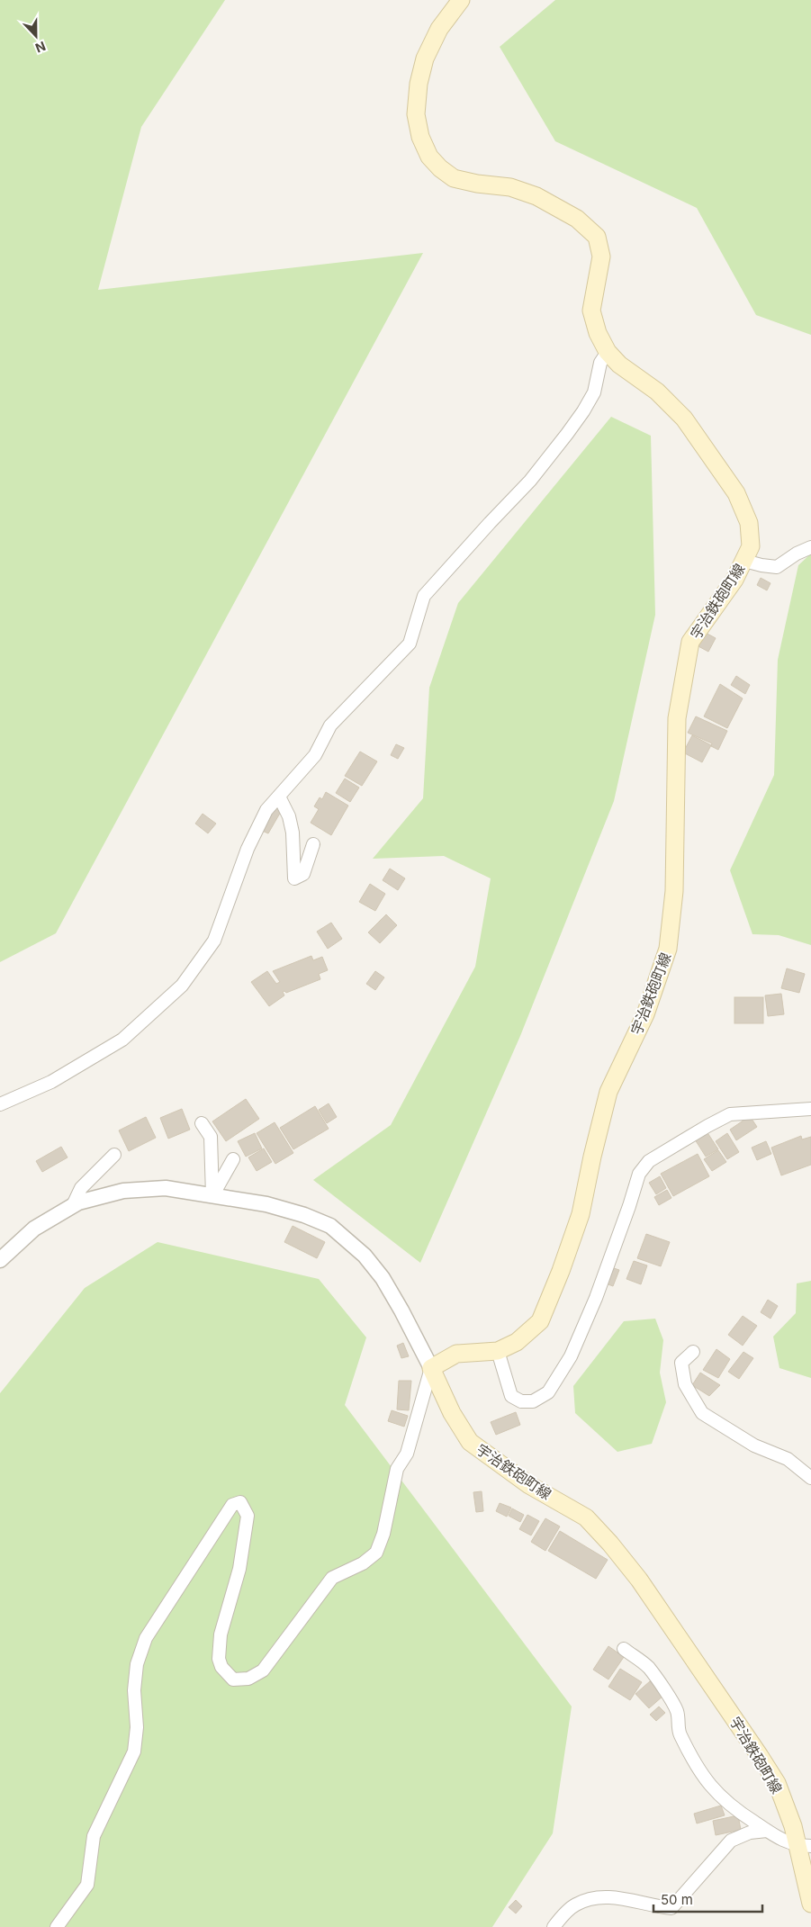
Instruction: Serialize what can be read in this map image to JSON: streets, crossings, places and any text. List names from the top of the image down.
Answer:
{
  "streets": {
    "main road": ["宇治鉄砲町線"]
  },
  "scale_bar": "50 m",
  "north": "bottom"
}
